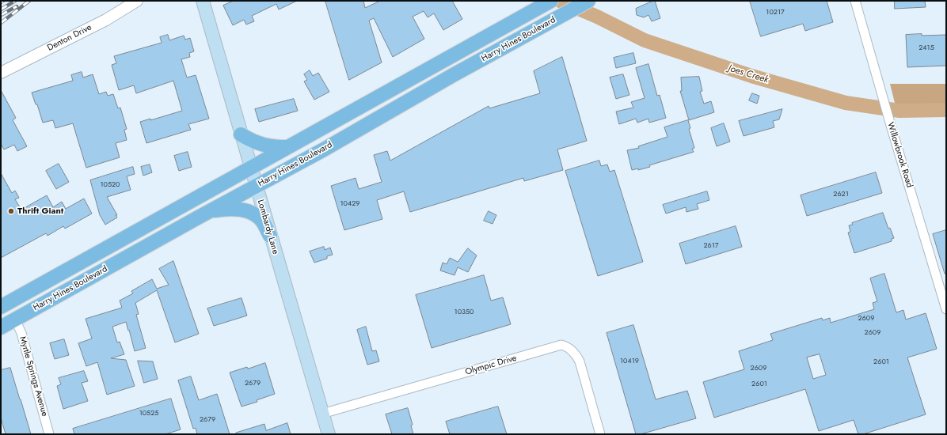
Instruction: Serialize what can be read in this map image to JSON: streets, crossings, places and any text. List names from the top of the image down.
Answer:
{
  "streets": {
    "main road": ["Harry Hines Boulevard", "Lombardy Lane"],
    "street": [
      "Denton Drive",
      "Willowbrook Road",
      "Olympic Drive",
      "Myrtle Springs Avenue"
    ]
  },
  "crossings": [
    ["Harry Hines Boulevard", "Lombardy Lane"],
    ["Harry Hines Boulevard", "Myrtle Springs Avenue"],
    ["Lombardy Lane", "Olympic Drive"]
  ],
  "water": ["Joes Creek"],
  "places": ["Thrift Giant"],
  "house_numbers": [
    "10217",
    "2415",
    "10520",
    "2621",
    "10429",
    "2617",
    "10350",
    "2609",
    "2609",
    "10419",
    "2601",
    "2609",
    "2679",
    "2601",
    "10525",
    "2679"
  ]
}
